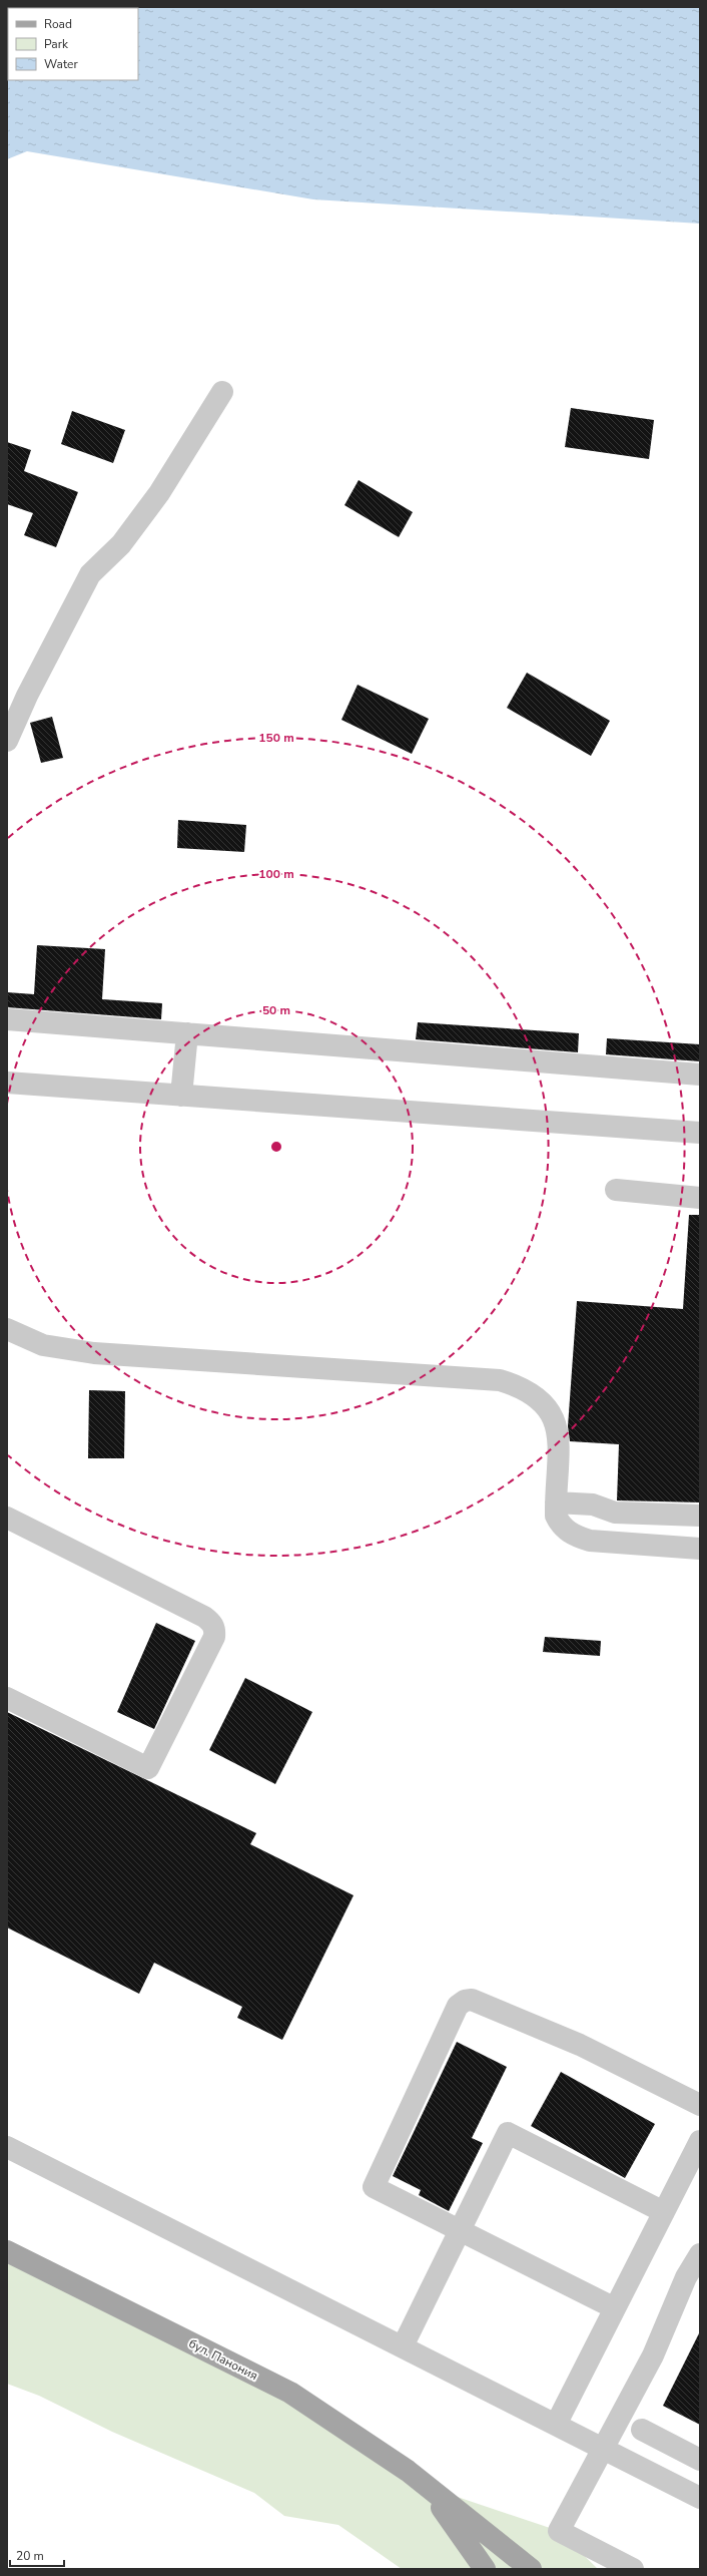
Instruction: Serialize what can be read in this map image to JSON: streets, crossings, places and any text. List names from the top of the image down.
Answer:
{
  "streets": {
    "main road": ["бул. Панония"]
  },
  "legend": ["Road", "Park", "Water"],
  "scale_bar": "20 m",
  "rings": ["150 m", "100 m", "50 m"]
}
